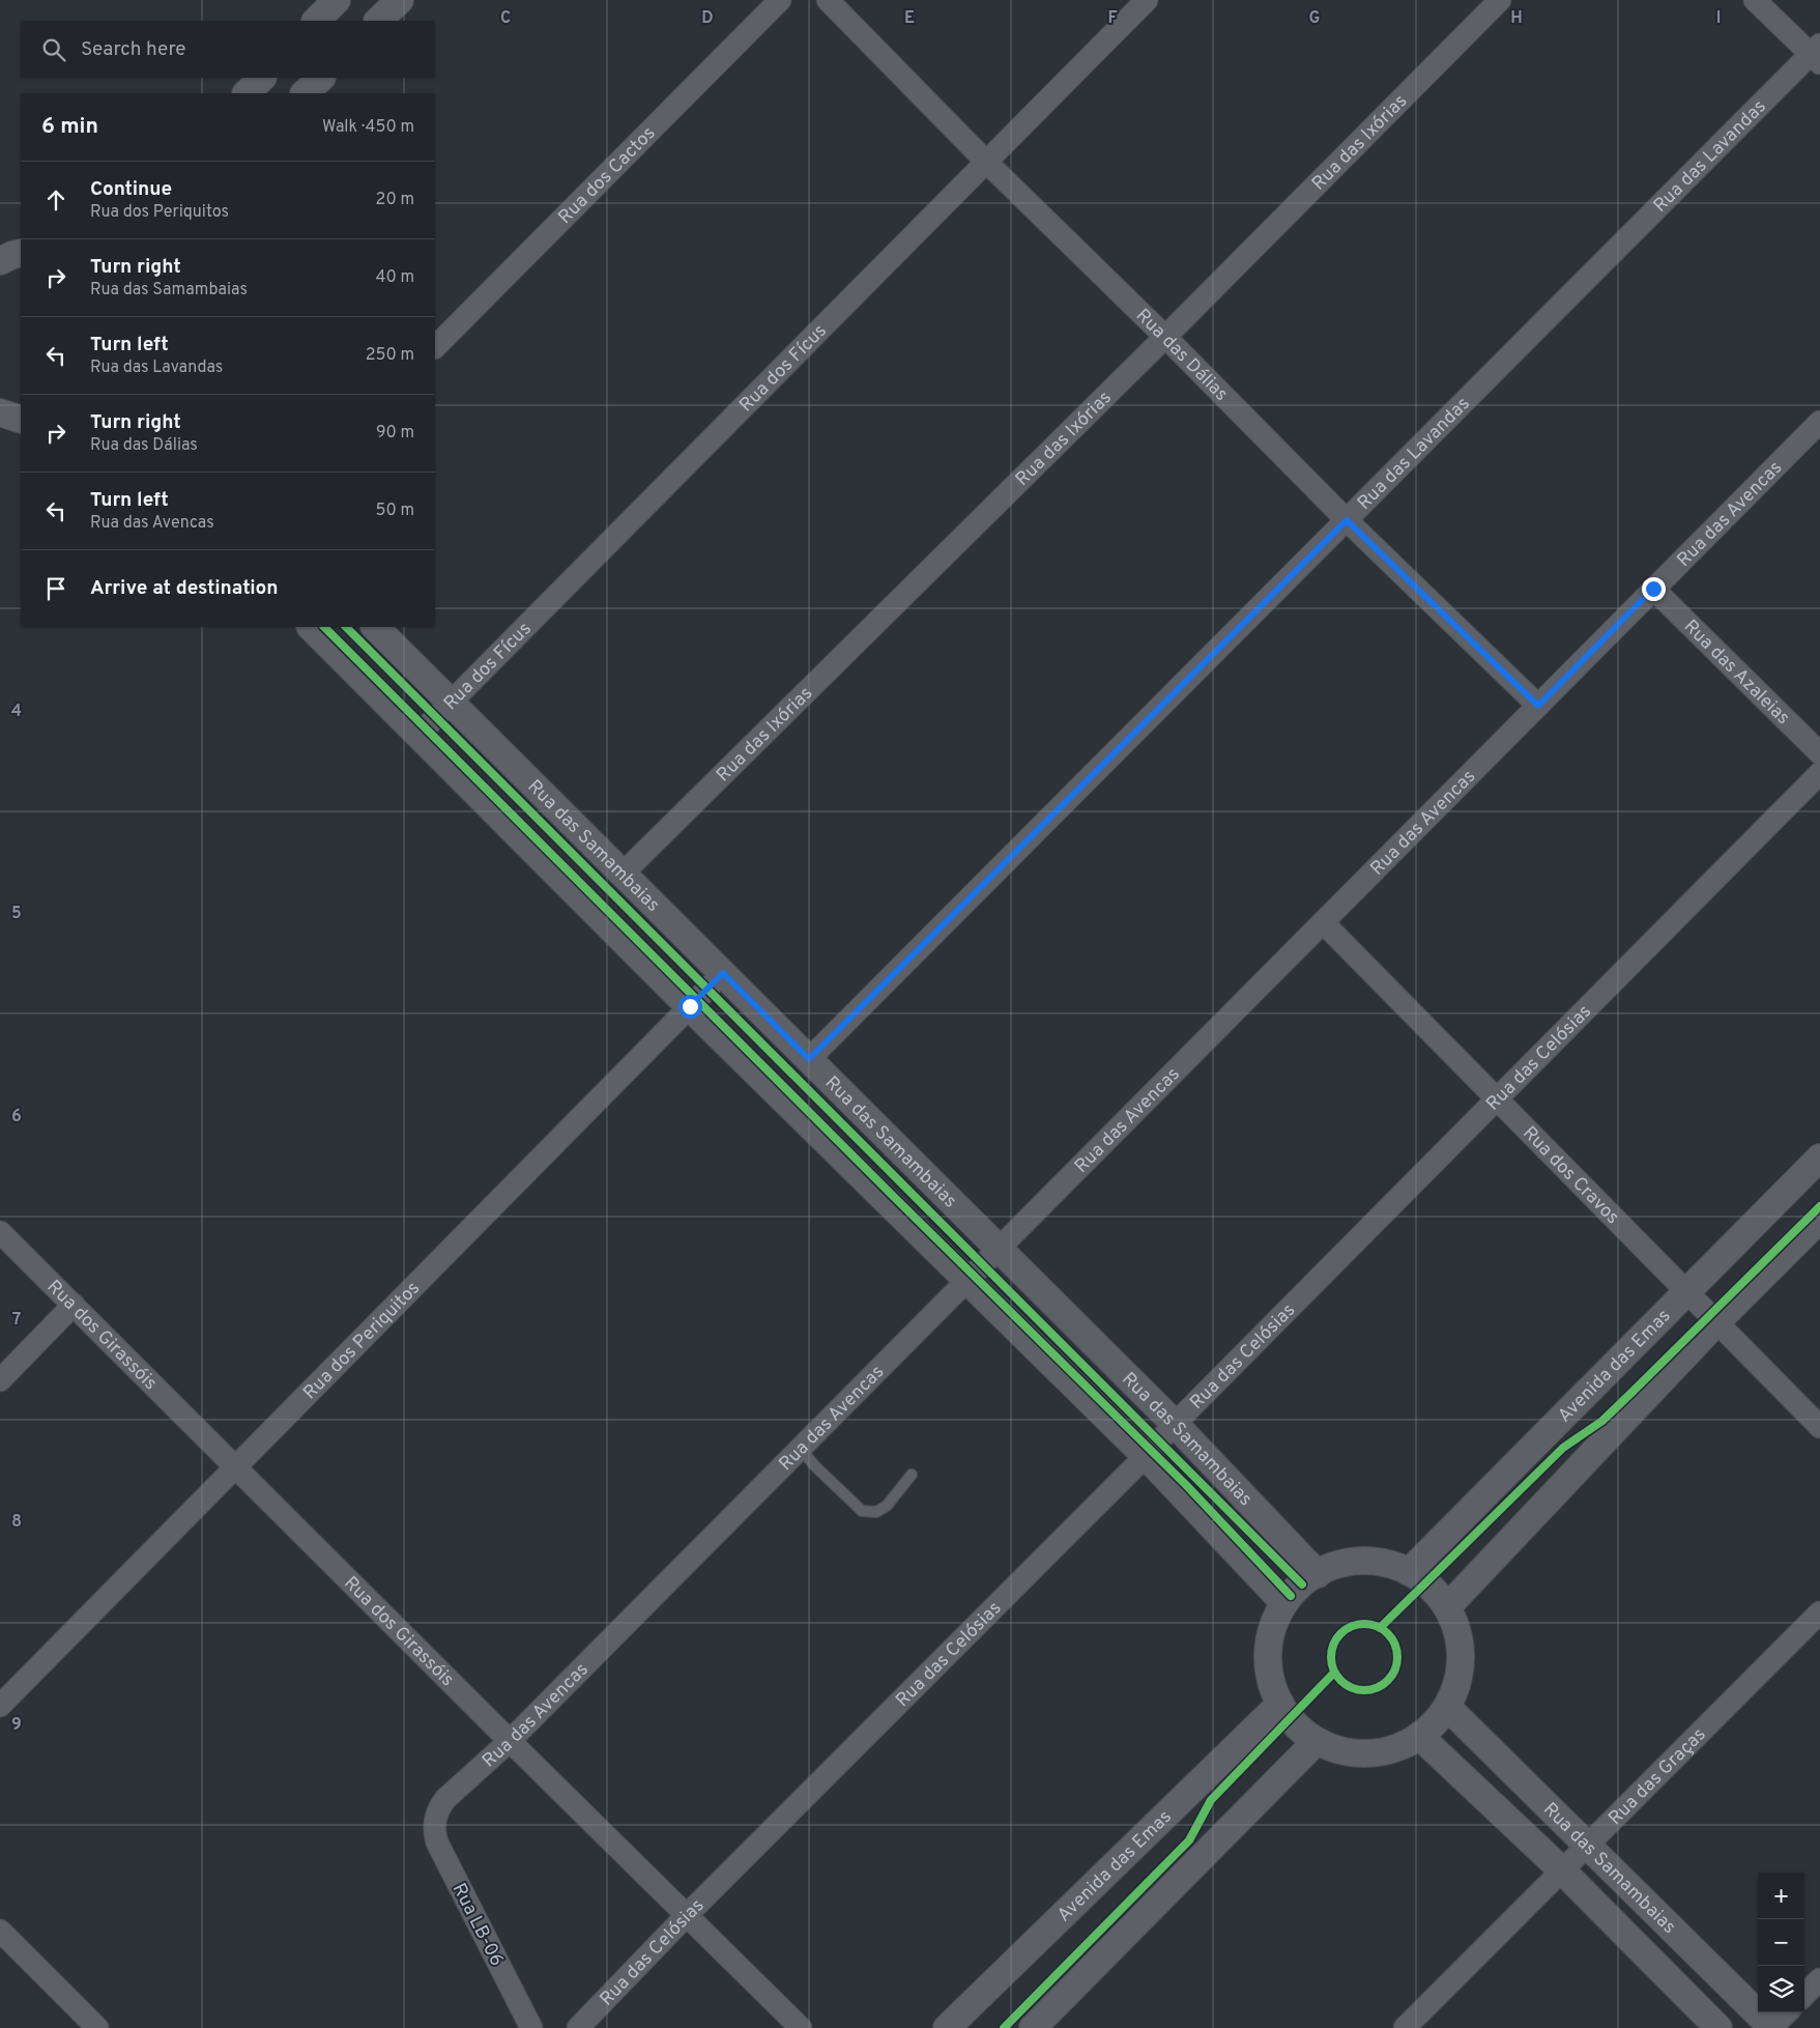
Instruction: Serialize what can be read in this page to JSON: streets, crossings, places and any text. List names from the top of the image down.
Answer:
{
  "streets": {
    "street": [
      "Rua das Ixórias",
      "Rua das Lavandas",
      "Rua dos Cactos",
      "Rua das Dálias",
      "Rua dos Fícus",
      "Rua das Avencas",
      "Rua das Azaleias",
      "Rua das Samambaias",
      "Rua das Celósias",
      "Rua dos Cravos",
      "Rua dos Girassóis",
      "Rua dos Periquitos",
      "Avenida das Emas",
      "Rua das Graças",
      "Rua LB-06"
    ]
  },
  "crossings": [
    ["Rua das Ixórias", "Rua das Dálias"],
    ["Rua das Ixórias", "Rua das Samambaias"],
    ["Rua das Lavandas", "Rua das Dálias"],
    ["Rua das Lavandas", "Rua das Samambaias"],
    ["Rua das Dálias", "Rua dos Fícus"],
    ["Rua das Dálias", "Rua das Avencas"],
    ["Rua dos Fícus", "Rua das Samambaias"],
    ["Rua das Avencas", "Rua das Azaleias"],
    ["Rua das Avencas", "Rua das Samambaias"],
    ["Rua das Avencas", "Rua dos Cravos"],
    ["Rua das Avencas", "Rua dos Girassóis"],
    ["Rua das Avencas", "Rua LB-06"],
    ["Rua das Samambaias", "Rua das Celósias"],
    ["Rua das Samambaias", "Rua dos Periquitos"],
    ["Rua das Samambaias", "Rua das Graças"],
    ["Rua das Celósias", "Rua dos Cravos"],
    ["Rua das Celósias", "Rua dos Girassóis"],
    ["Rua dos Cravos", "Avenida das Emas"],
    ["Rua dos Girassóis", "Rua dos Periquitos"]
  ],
  "page": {
    "search": "Search here",
    "heading": ["6 min", "Walk · 450 m"],
    "list": [
      ["Continue", "Rua dos Periquitos", "20 m"],
      ["Turn right", "Rua das Samambaias", "40 m"],
      ["Turn left", "Rua das Lavandas", "250 m"],
      ["Turn right", "Rua das Dálias", "90 m"],
      ["Turn left", "Rua das Avencas", "50 m"],
      "Arrive at destination"
    ],
    "map_buttons": ["+", "−"]
  },
  "grid": {
    "columns": [
      "C",
      "D",
      "E",
      "F",
      "G",
      "H",
      "I"
    ],
    "rows": [
      "4",
      "5",
      "6",
      "7",
      "8",
      "9"
    ]
  }
}
